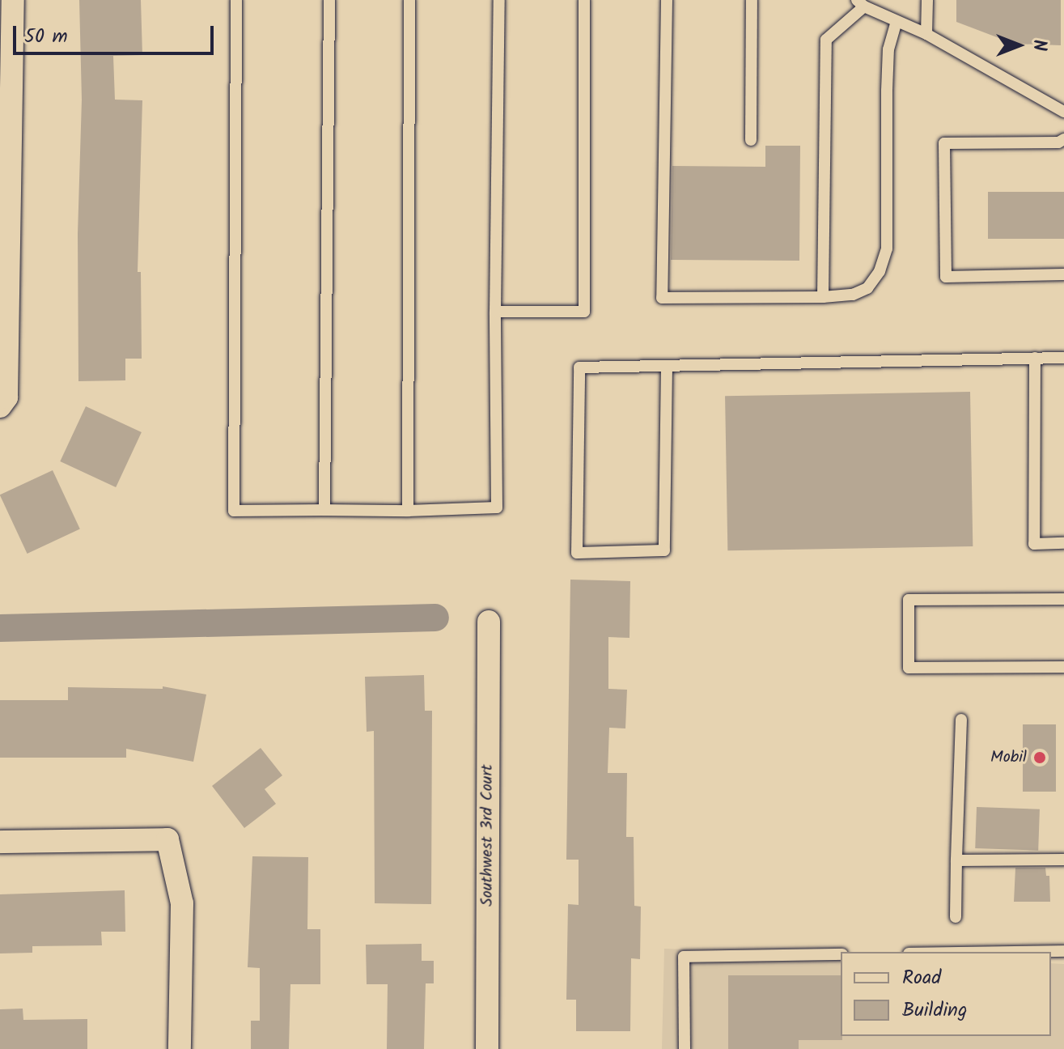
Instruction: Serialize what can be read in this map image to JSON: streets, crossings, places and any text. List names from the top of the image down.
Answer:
{
  "streets": {
    "street": ["Southwest 3rd Court"]
  },
  "places": ["Mobil"],
  "legend": ["Road", "Building"],
  "scale_bar": "50 m",
  "north": "right"
}
